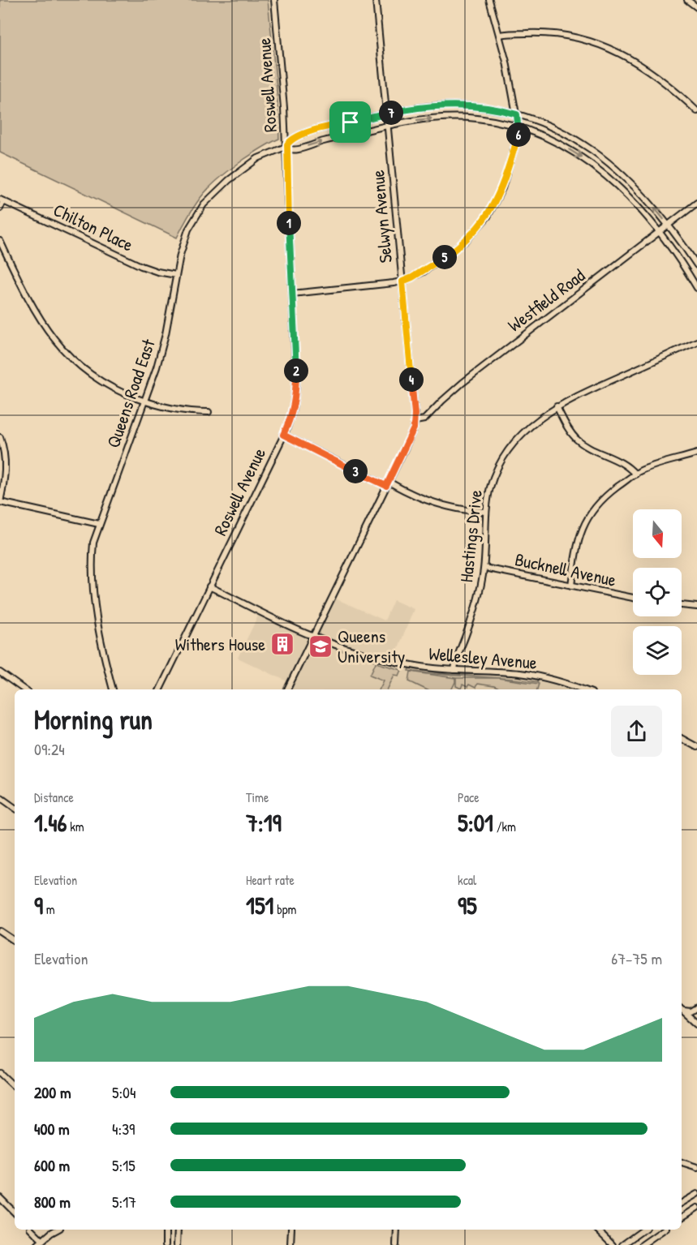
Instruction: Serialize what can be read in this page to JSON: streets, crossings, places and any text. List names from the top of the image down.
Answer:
{
  "streets": {
    "street": [
      "Roswell Avenue",
      "Selwyn Avenue",
      "Chilton Place",
      "Westfield Road",
      "Queens Road East",
      "Hastings Drive",
      "Bucknell Avenue",
      "Wellesley Avenue"
    ]
  },
  "crossings": [
    ["Roswell Avenue", "Queens Road East"],
    ["Roswell Avenue", "Wellesley Avenue"],
    ["Selwyn Avenue", "Westfield Road"],
    ["Selwyn Avenue", "Wellesley Avenue"],
    ["Chilton Place", "Queens Road East"],
    ["Hastings Drive", "Bucknell Avenue"],
    ["Hastings Drive", "Wellesley Avenue"]
  ],
  "places": {
    "building": ["Withers House"],
    "school or university": ["Queens University"]
  },
  "north": "bottom",
  "page": {
    "pins": [
      "7",
      "6",
      "1",
      "5",
      "2",
      "4",
      "3"
    ],
    "heading": ["Morning run", "09:24"],
    "stats": [
      ["Distance", "1.46 km"],
      ["Time", "7:19"],
      ["Pace", "5:01 /km"],
      ["Elevation", "9 m"],
      ["Heart rate", "151 bpm"],
      ["kcal", "95"]
    ],
    "chart": ["Elevation", "67–75 m"],
    "list": [
      {
        "name": "200 m",
        "note": "5:04"
      },
      {
        "name": "400 m",
        "note": "4:39"
      },
      {
        "name": "600 m",
        "note": "5:15"
      },
      {
        "name": "800 m",
        "note": "5:17"
      }
    ]
  }
}
